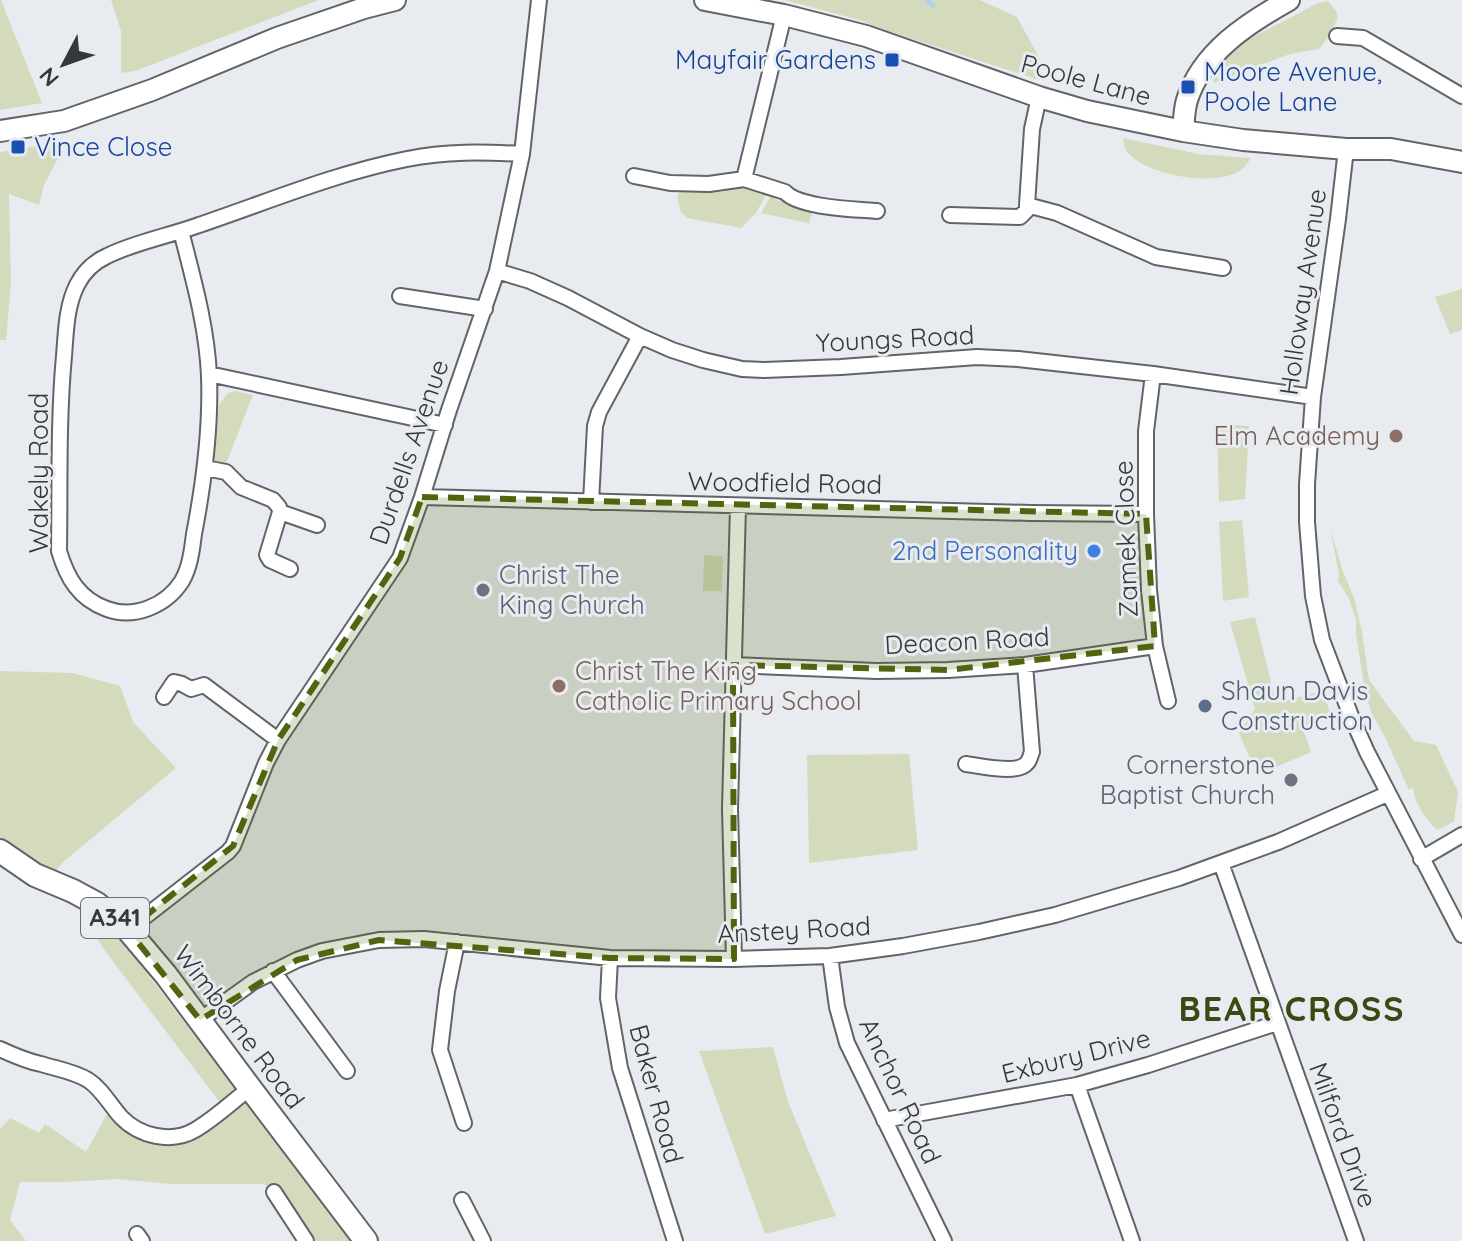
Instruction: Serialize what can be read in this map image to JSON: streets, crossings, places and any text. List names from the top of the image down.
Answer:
{
  "streets": {
    "main road": ["A341", "Wimborne Road"],
    "street": [
      "Poole Lane",
      "Holloway Avenue",
      "Youngs Road",
      "Durdells Avenue",
      "Wakely Road",
      "Woodfield Road",
      "Zamek Close",
      "Deacon Road",
      "Anstey Road",
      "Exbury Drive",
      "Anchor Road",
      "Baker Road",
      "Milford Drive"
    ]
  },
  "crossings": [
    ["Poole Lane", "Holloway Avenue"],
    ["Holloway Avenue", "Youngs Road"],
    ["Holloway Avenue", "Anstey Road"],
    ["Youngs Road", "Durdells Avenue"],
    ["Youngs Road", "Zamek Close"],
    ["Durdells Avenue", "Wakely Road"],
    ["Durdells Avenue", "Woodfield Road"],
    ["Durdells Avenue", "Wimborne Road"],
    ["Woodfield Road", "Zamek Close"],
    ["Zamek Close", "Deacon Road"],
    ["Anstey Road", "Wimborne Road"],
    ["Anstey Road", "Anchor Road"],
    ["Anstey Road", "Baker Road"],
    ["Anstey Road", "Milford Drive"],
    ["Exbury Drive", "Anchor Road"],
    ["Exbury Drive", "Milford Drive"]
  ],
  "districts": ["BEAR CROSS"],
  "places": {
    "transit": ["Mayfair Gardens", "Moore Avenue, Poole Lane", "Vince Close"],
    "other": [
      "Elm Academy",
      "2nd Personality",
      "Christ The King Church",
      "Christ The King Catholic Primary School",
      "Shaun Davis Construction",
      "Cornerstone Baptist Church"
    ]
  },
  "north": "bottom left"
}
